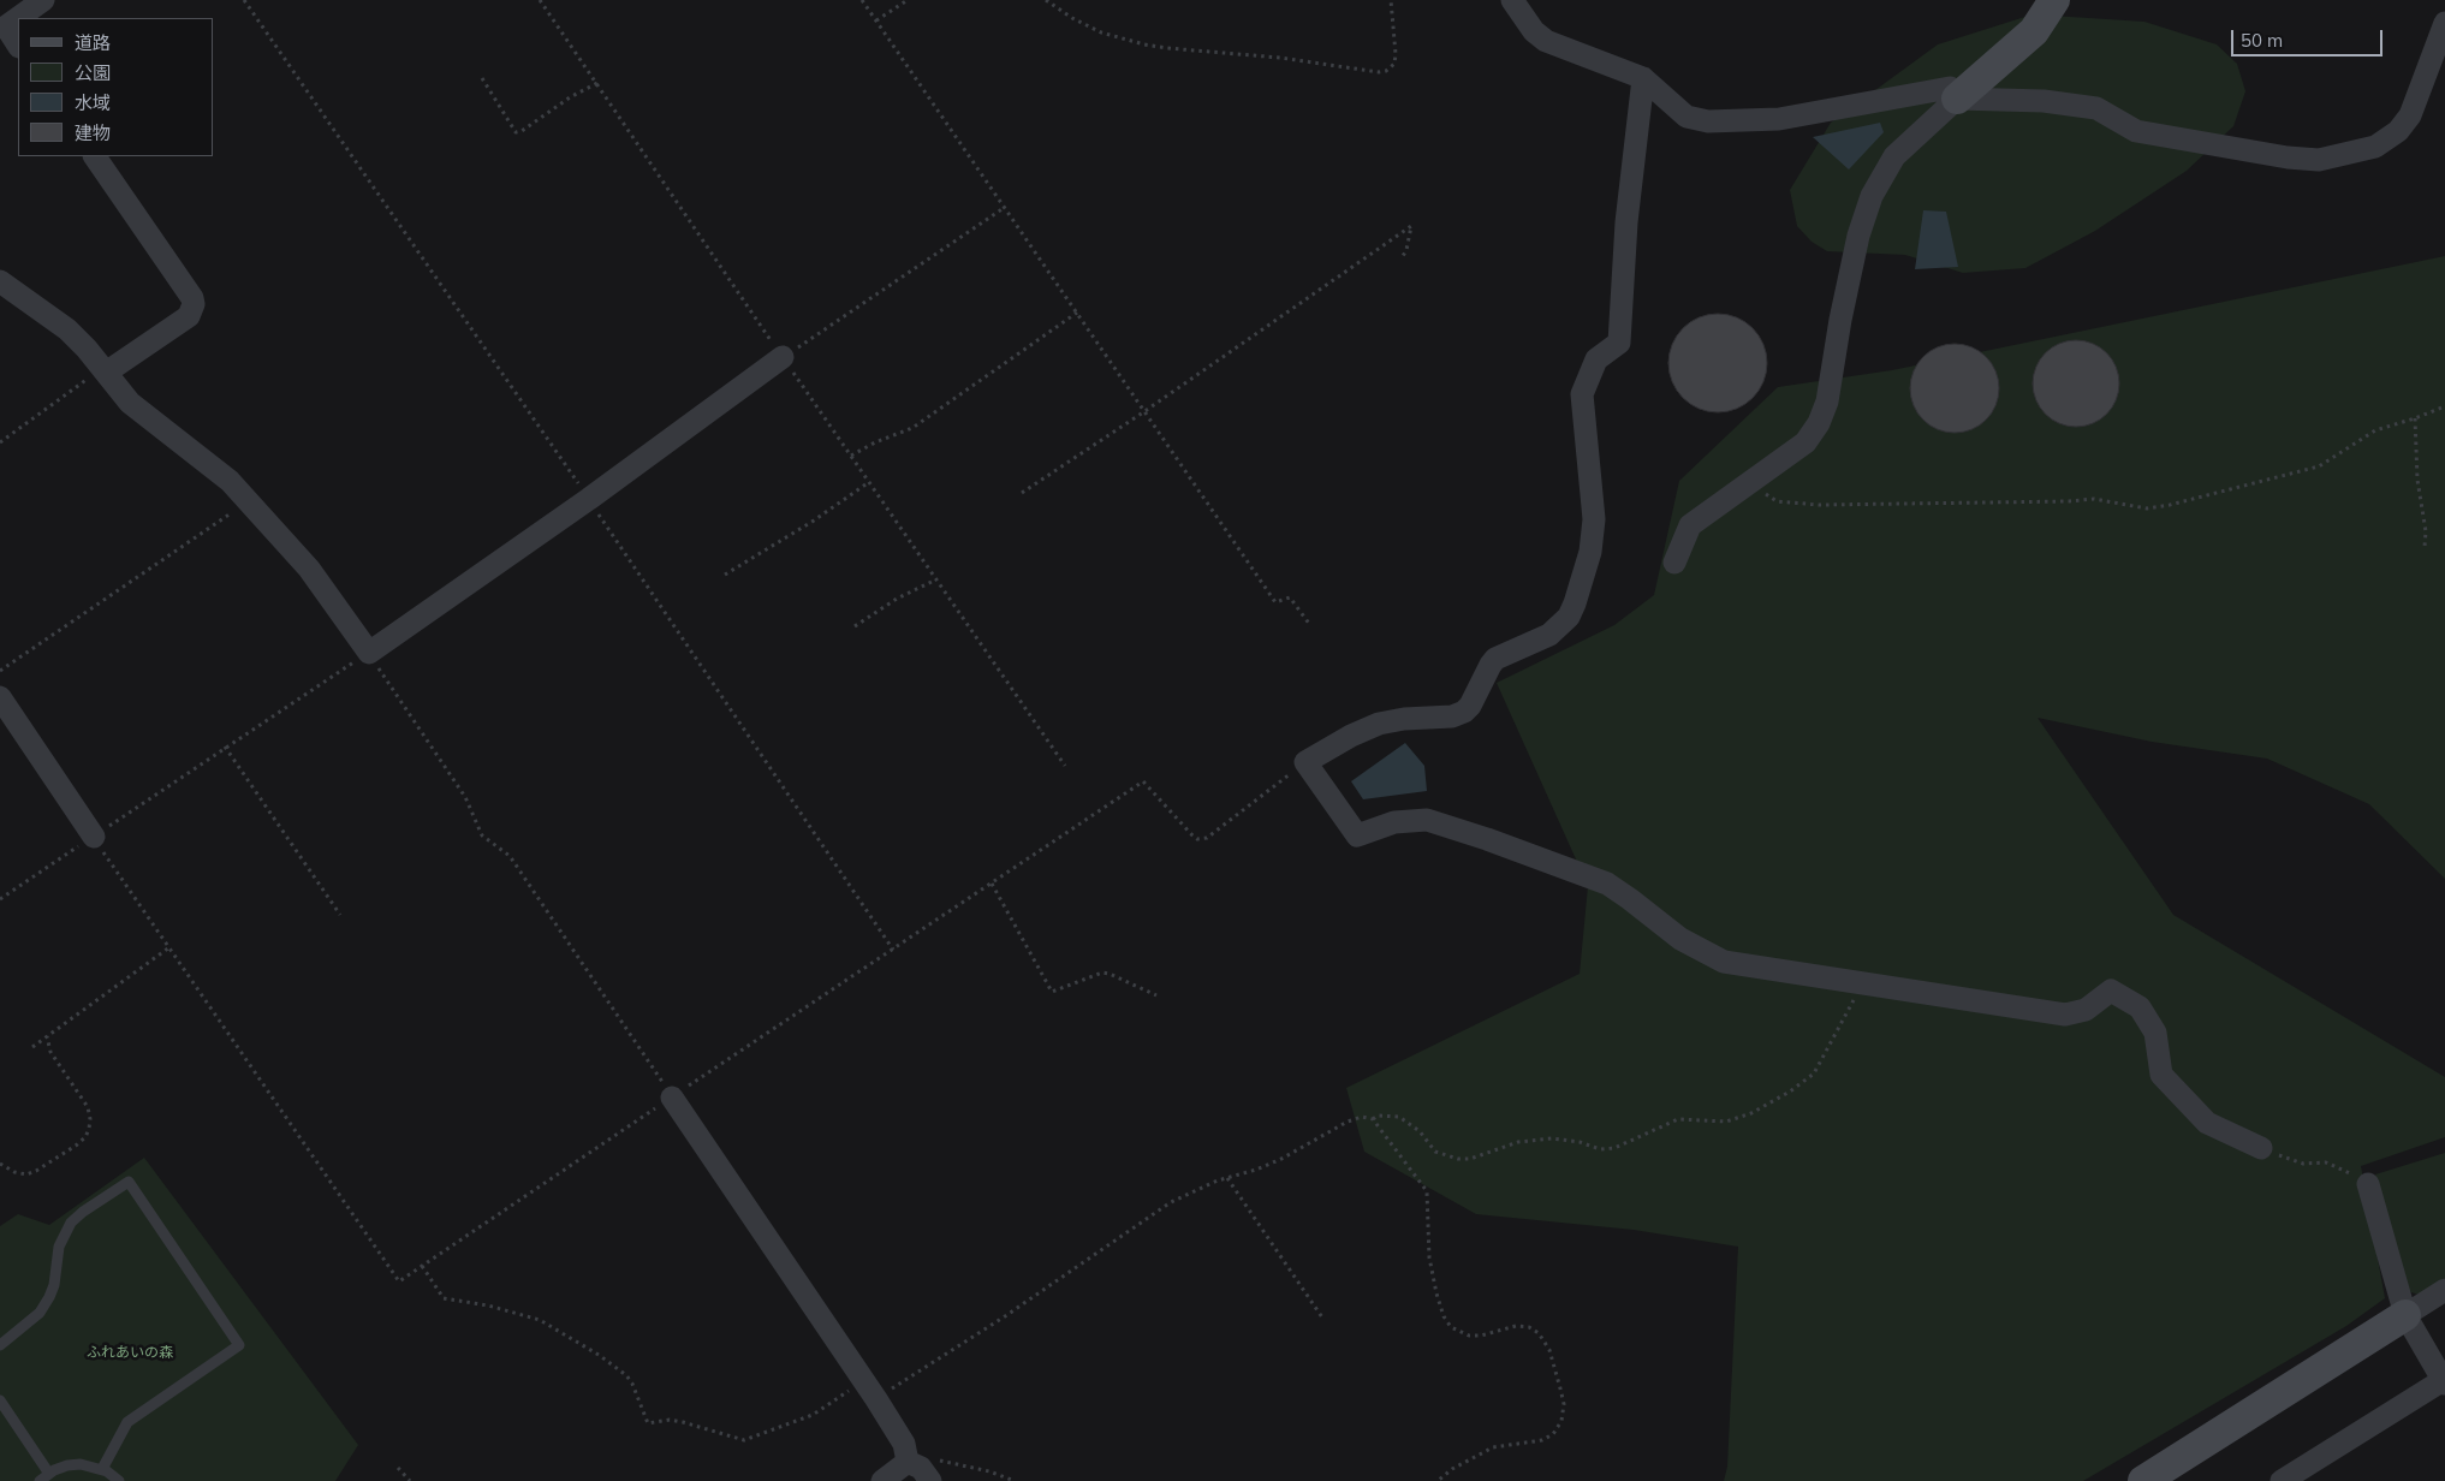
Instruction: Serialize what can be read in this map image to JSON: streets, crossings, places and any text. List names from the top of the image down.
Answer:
{
  "parks": ["ふれあいの森"],
  "legend": [
    "道路",
    "公園",
    "水域",
    "建物"
  ],
  "scale_bar": "50 m"
}
